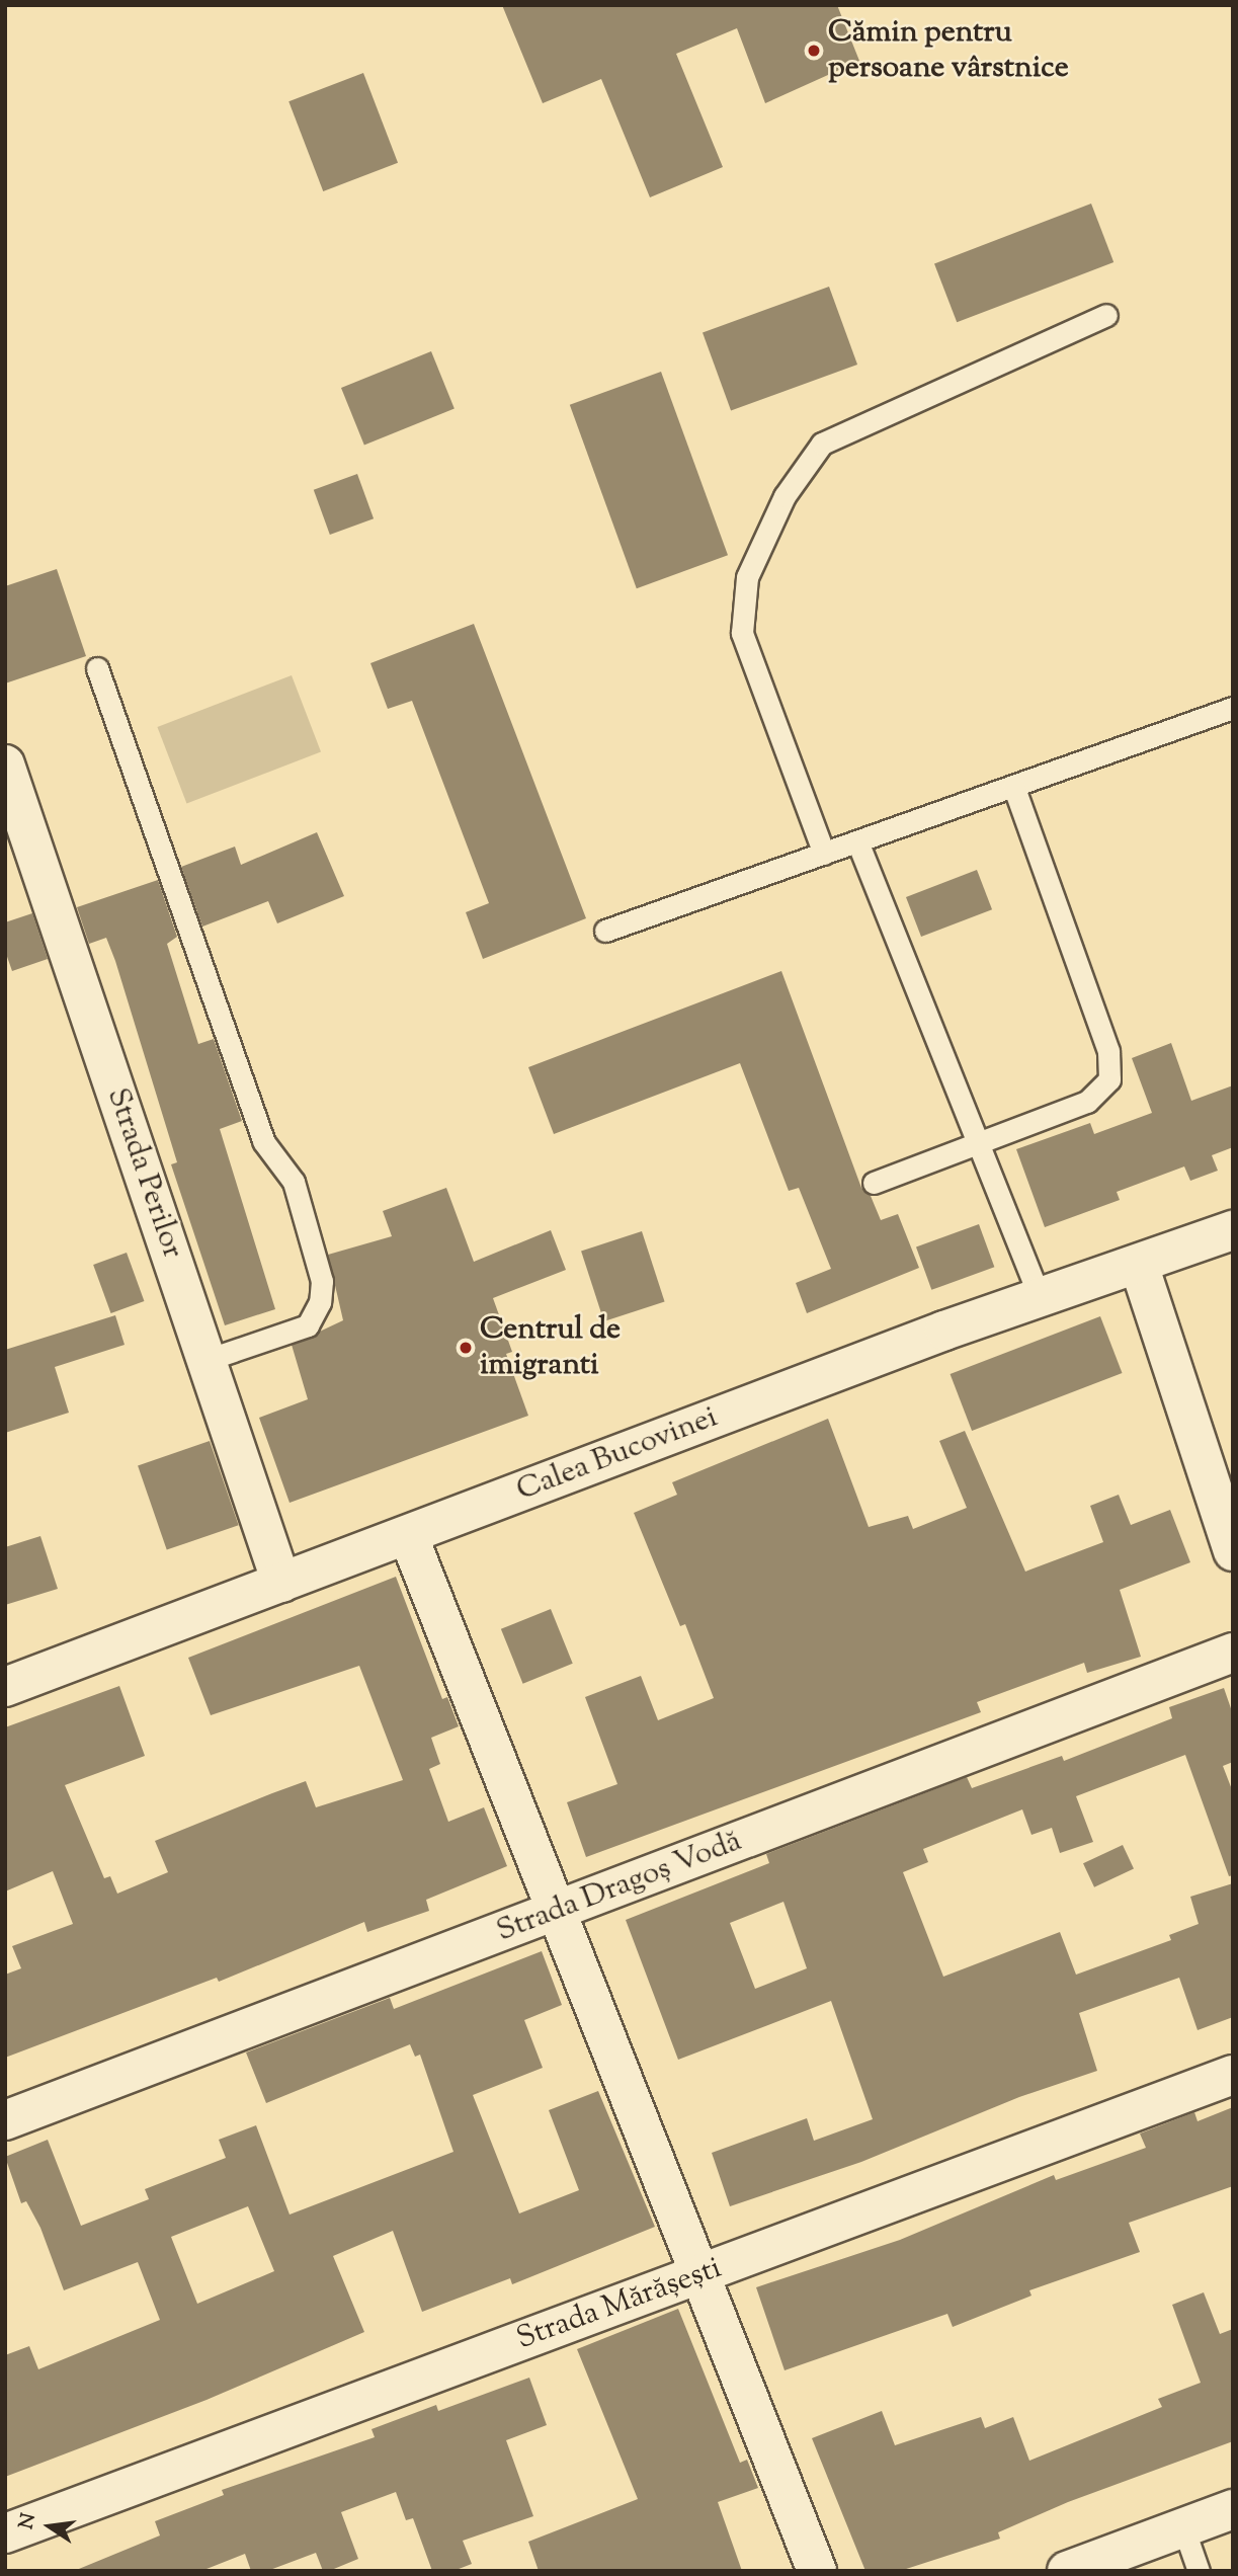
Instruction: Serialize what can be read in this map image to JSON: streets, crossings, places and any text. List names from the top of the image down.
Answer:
{
  "streets": {
    "street": [
      "Strada Perilor",
      "Calea Bucovinei",
      "Strada Dragoș Vodă",
      "Strada Mărășești"
    ]
  },
  "crossings": [
    ["Strada Perilor", "Calea Bucovinei"]
  ],
  "places": ["Cămin pentru persoane vârstnice", "Centrul de imigranti"],
  "north": "left"
}
